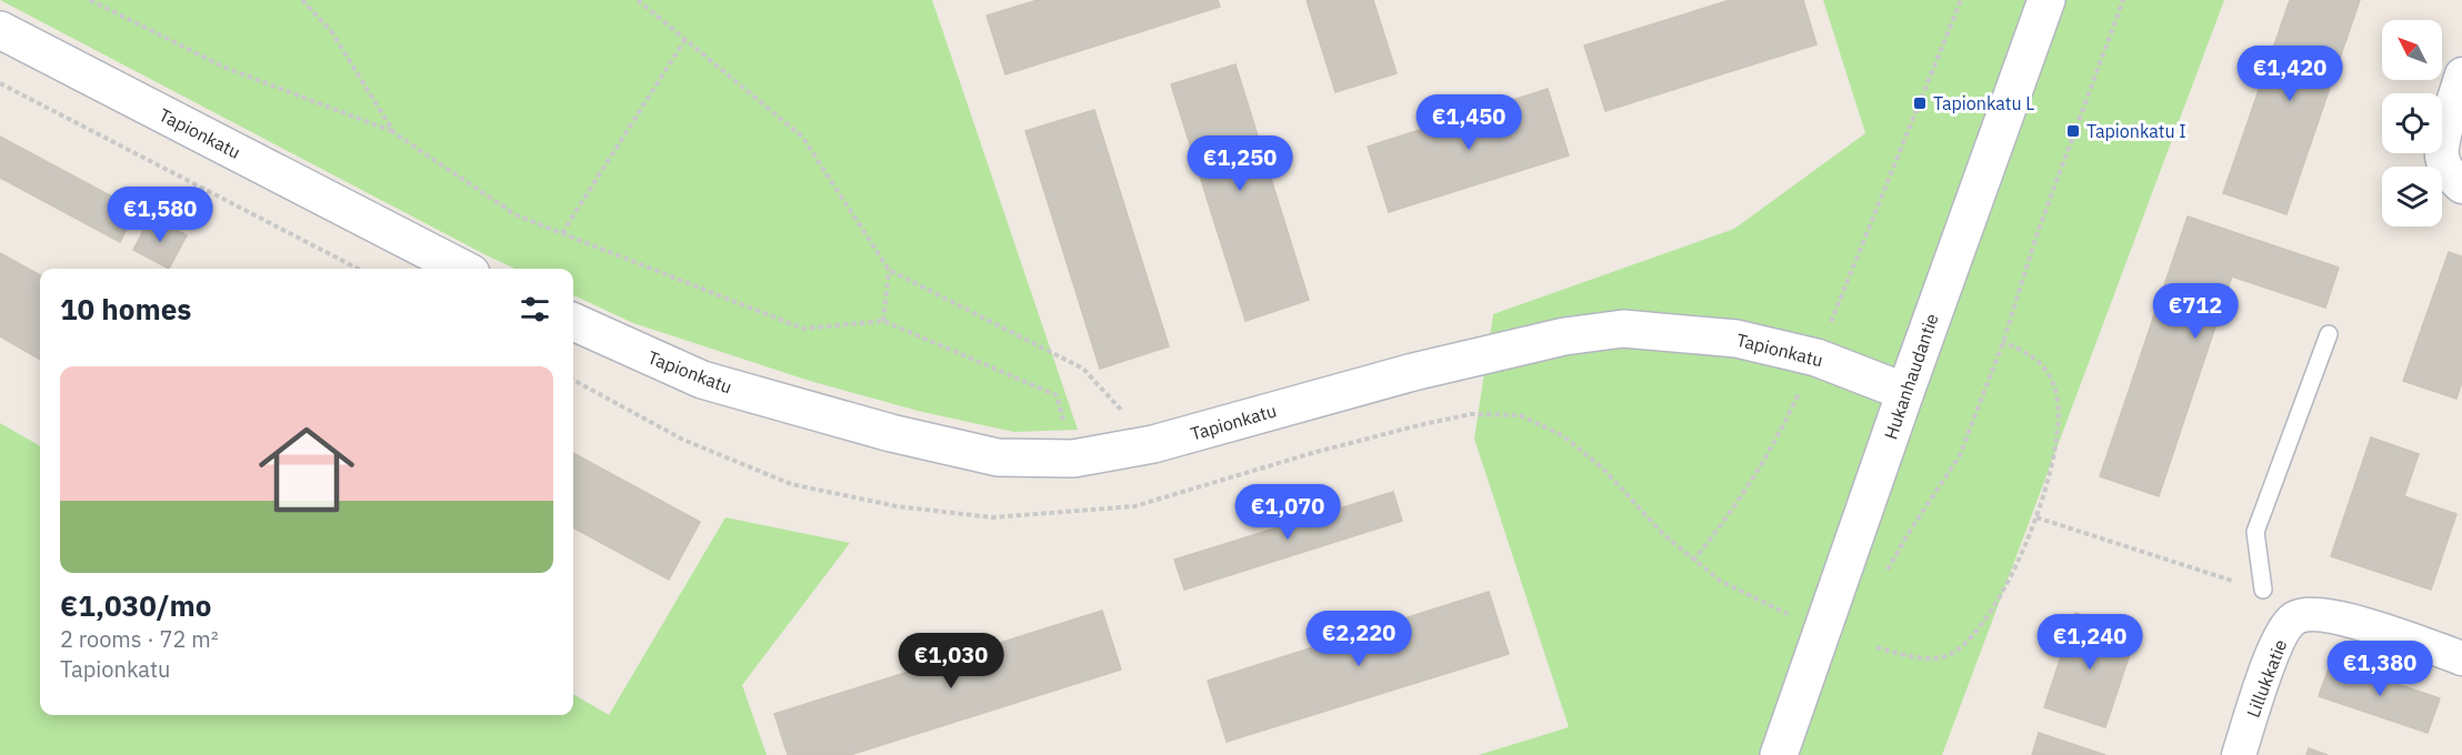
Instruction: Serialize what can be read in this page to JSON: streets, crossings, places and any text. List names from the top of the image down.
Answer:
{
  "streets": {
    "street": ["Tapionkatu", "Hukanhaudantie", "Lillukkatie"]
  },
  "crossings": [
    ["Tapionkatu", "Hukanhaudantie"]
  ],
  "places": {
    "transit": ["Tapionkatu L", "Tapionkatu I"]
  },
  "north": "top left",
  "page": {
    "price": [
      "€1,420",
      "€1,450",
      "€1,250",
      "€1,580",
      "€712",
      "€1,070",
      "€2,220",
      "€1,240",
      "€1,030",
      "€1,380"
    ],
    "heading": "10 homes",
    "list": [
      {
        "name": "€1,030/mo",
        "note": "2 rooms · 72 m² · Tapionkatu"
      }
    ]
  }
}
